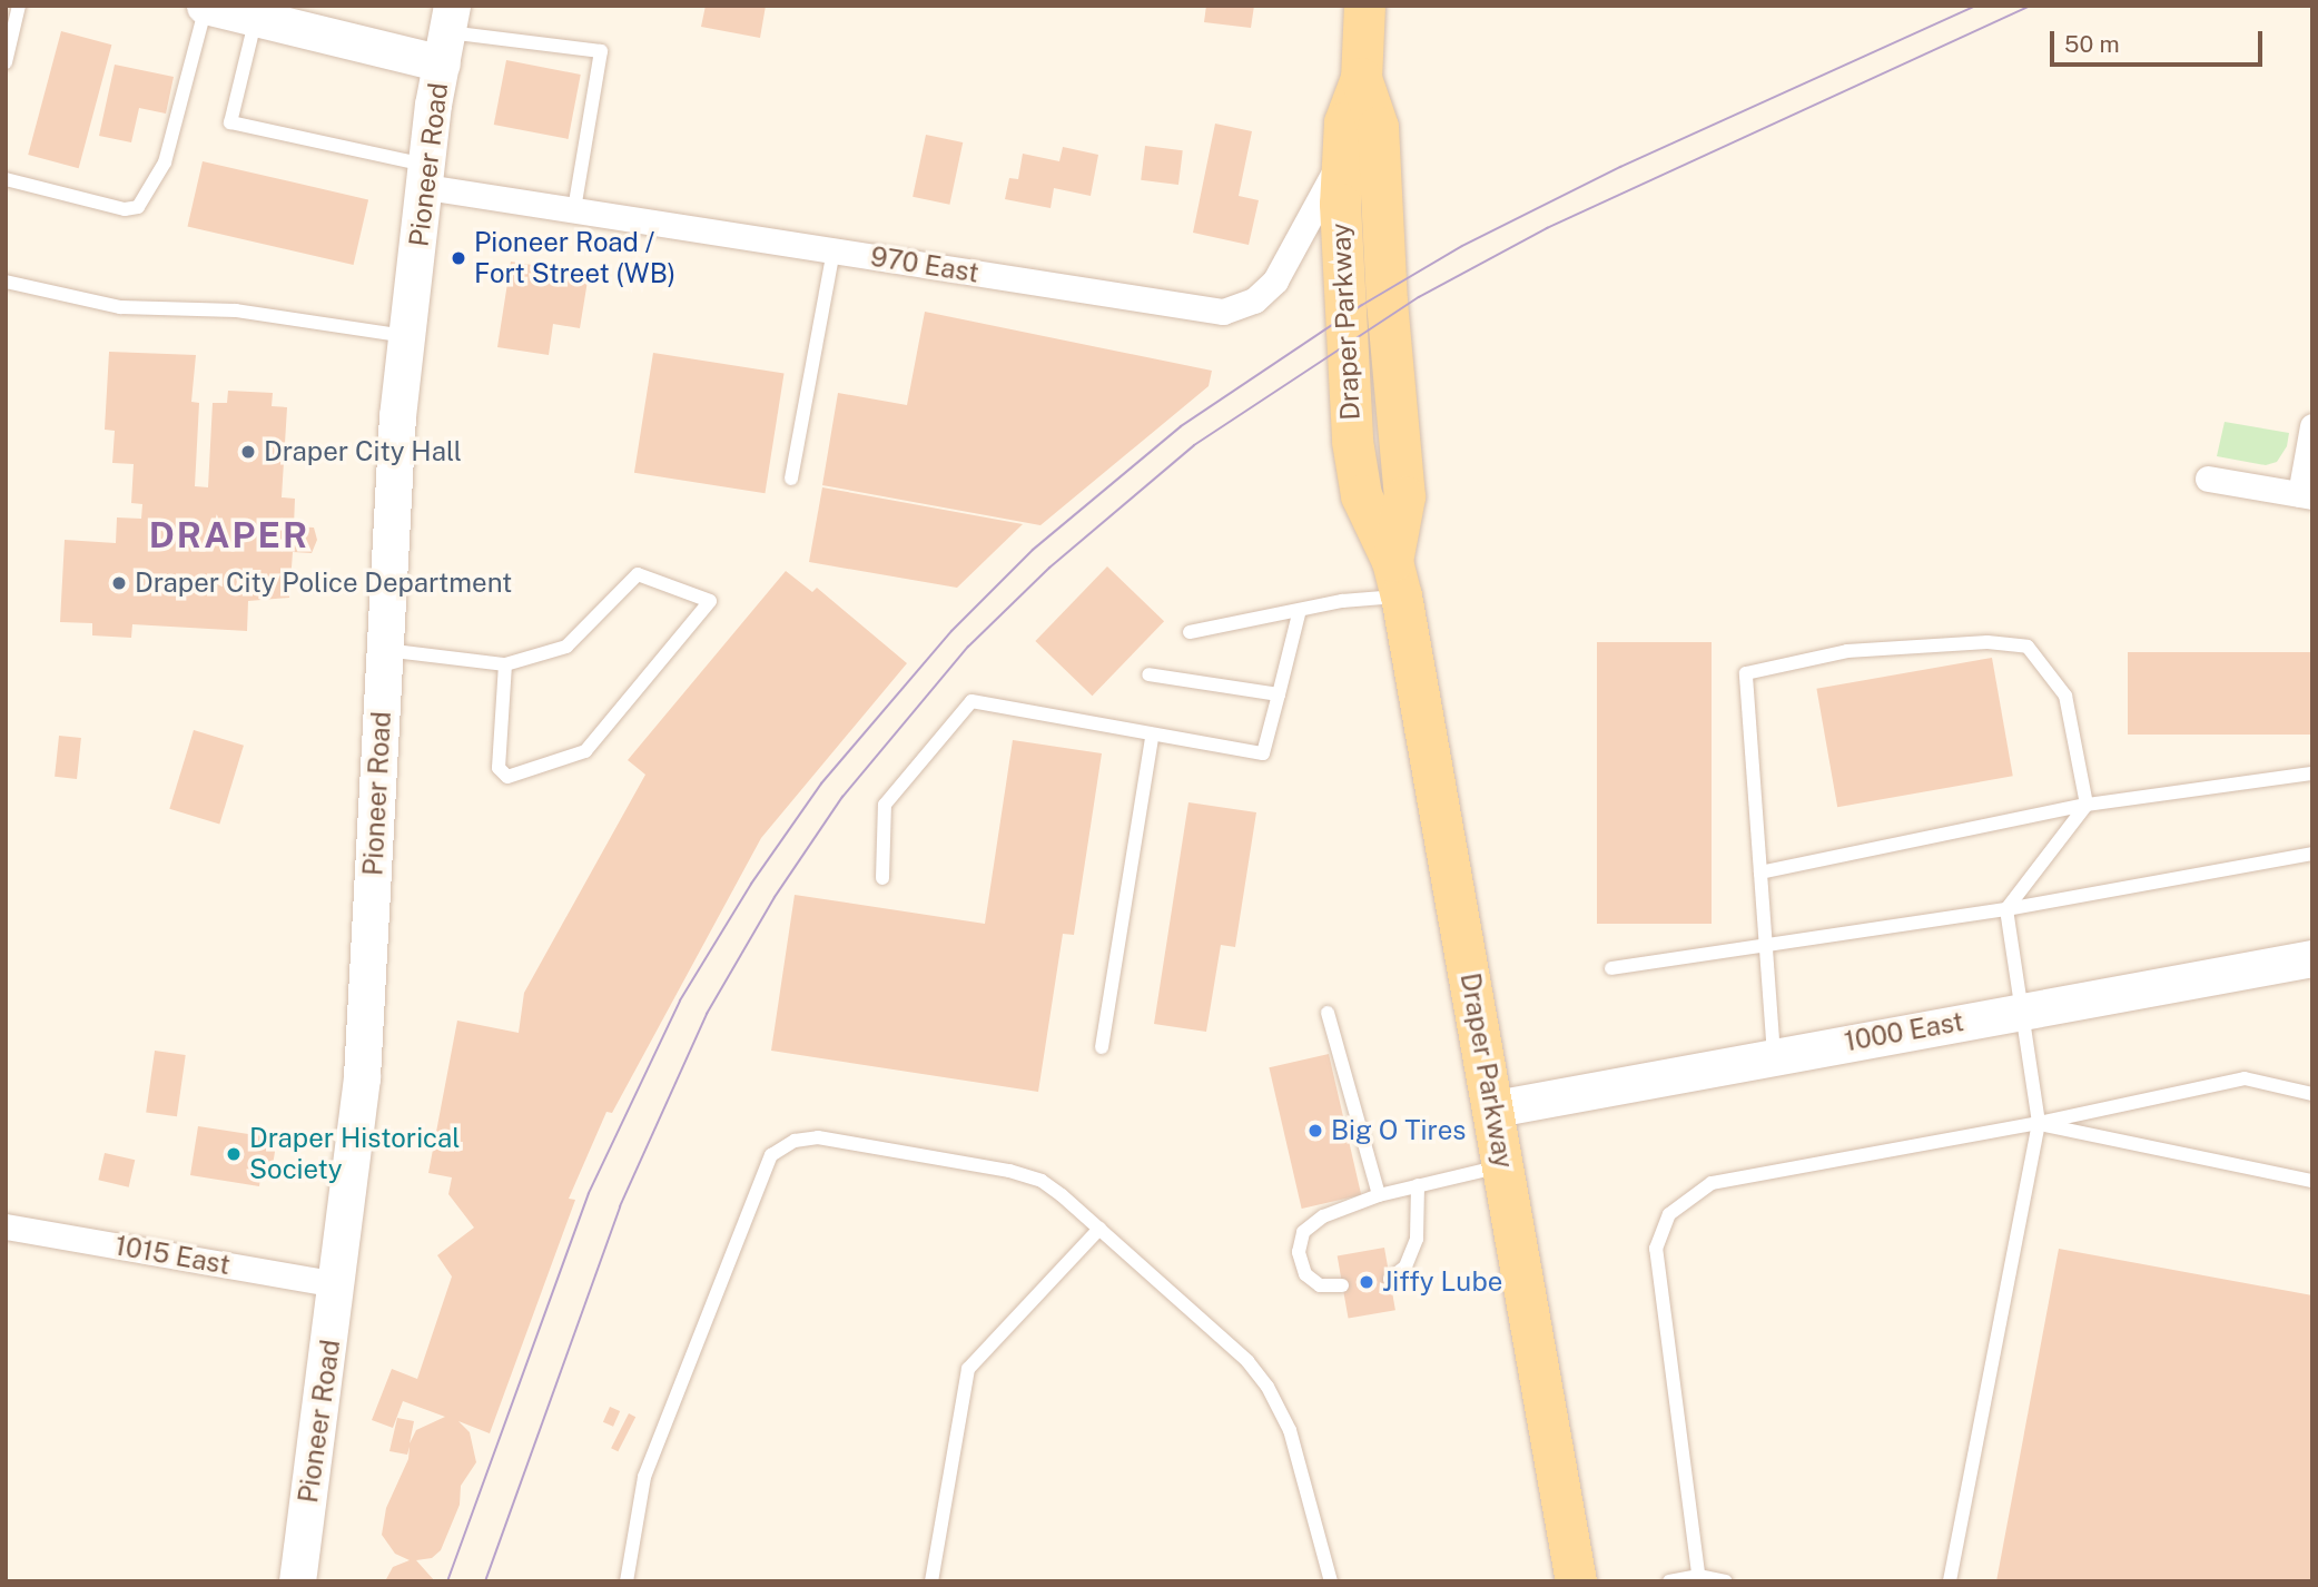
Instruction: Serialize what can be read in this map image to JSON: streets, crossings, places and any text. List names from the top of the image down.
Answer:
{
  "streets": {
    "main road": ["Draper Parkway"],
    "street": [
      "Pioneer Road",
      "970 East",
      "1000 East",
      "1015 East"
    ]
  },
  "crossings": [
    ["Pioneer Road", "970 East"],
    ["Pioneer Road", "1015 East"],
    ["970 East", "Draper Parkway"],
    ["Draper Parkway", "1000 East"]
  ],
  "districts": ["DRAPER"],
  "places": [
    "Pioneer Road / Fort Street (WB)",
    "Draper City Hall",
    "Draper City Police Department",
    "Big O Tires",
    "Draper Historical Society",
    "Jiffy Lube"
  ],
  "scale_bar": "50 m"
}
